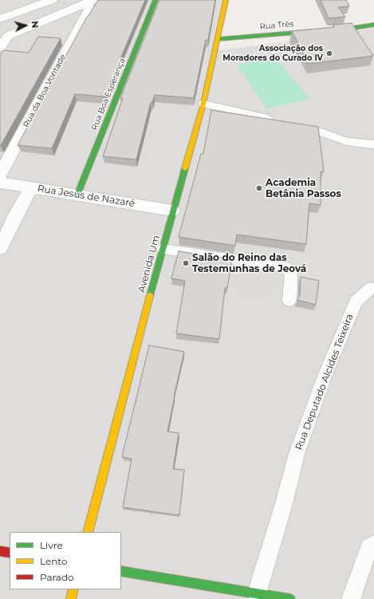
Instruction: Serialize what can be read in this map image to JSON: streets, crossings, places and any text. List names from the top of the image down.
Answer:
{
  "streets": {
    "main road": ["Rua Três", "Rua Boa Esperança", "Avenida Um"],
    "street": ["Rua da Boa Vontade", "Rua Jesus de Nazaré"],
    "lane": ["Rua Deputado Alcides Teixeira"]
  },
  "crossings": [
    ["Rua Três", "Avenida Um"],
    ["Rua Boa Esperança", "Rua Jesus de Nazaré"],
    ["Rua Jesus de Nazaré", "Avenida Um"]
  ],
  "places": ["Associação dos Moradores do Curado IV", "Academia Betânia Passos", "Salão do Reino das Testemunhas de Jeová"],
  "legend": ["Livre", "Lento", "Parado"],
  "north": "right"
}
